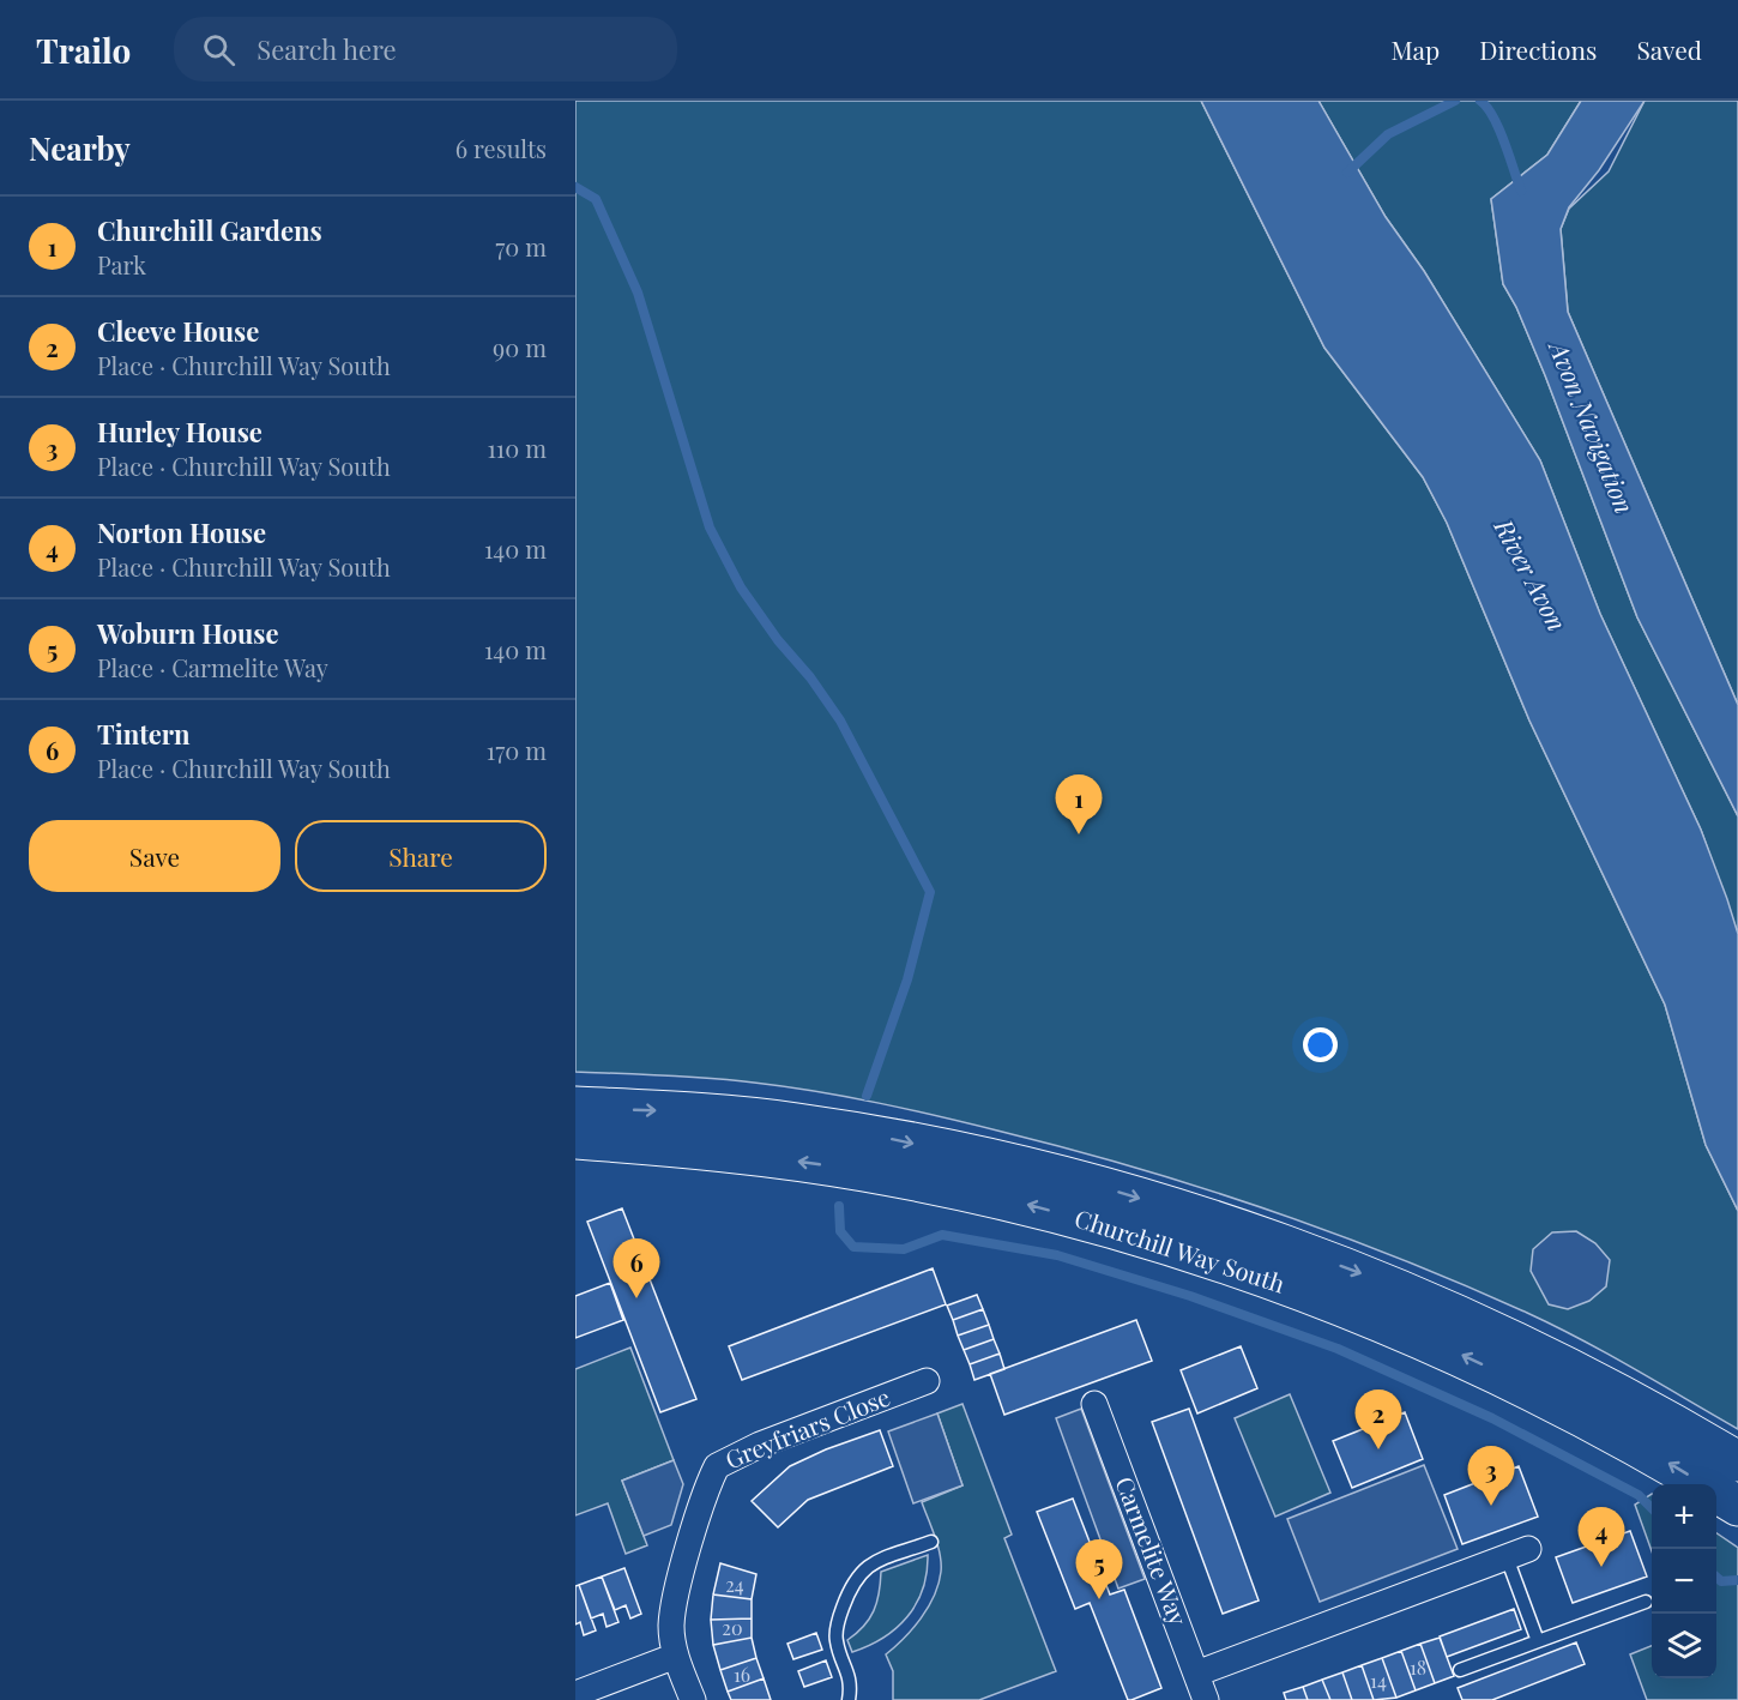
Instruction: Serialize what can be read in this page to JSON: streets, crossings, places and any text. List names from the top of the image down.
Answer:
{
  "streets": {
    "highway": ["Churchill Way South"],
    "street": ["Greyfriars Close", "Carmelite Way"]
  },
  "water": ["Avon Navigation", "River Avon"],
  "house_numbers": [
    "24",
    "20",
    "18",
    "16",
    "14"
  ],
  "page": {
    "header": "Trailo",
    "search": "Search here",
    "nav": ["Map", "Directions", "Saved"],
    "heading": ["Nearby", "6 results"],
    "list": [
      {
        "mark": "1",
        "name": "Churchill Gardens",
        "note": "Park",
        "value": "70 m"
      },
      {
        "mark": "2",
        "name": "Cleeve House",
        "note": "Place · Churchill Way South",
        "value": "90 m"
      },
      {
        "mark": "3",
        "name": "Hurley House",
        "note": "Place · Churchill Way South",
        "value": "110 m"
      },
      {
        "mark": "4",
        "name": "Norton House",
        "note": "Place · Churchill Way South",
        "value": "140 m"
      },
      {
        "mark": "5",
        "name": "Woburn House",
        "note": "Place · Carmelite Way",
        "value": "140 m"
      },
      {
        "mark": "6",
        "name": "Tintern",
        "note": "Place · Churchill Way South",
        "value": "170 m"
      }
    ],
    "pins": [
      "1",
      "6",
      "2",
      "3",
      "4",
      "5"
    ],
    "buttons": ["Save", "Share"],
    "map_buttons": ["+", "−"]
  }
}
